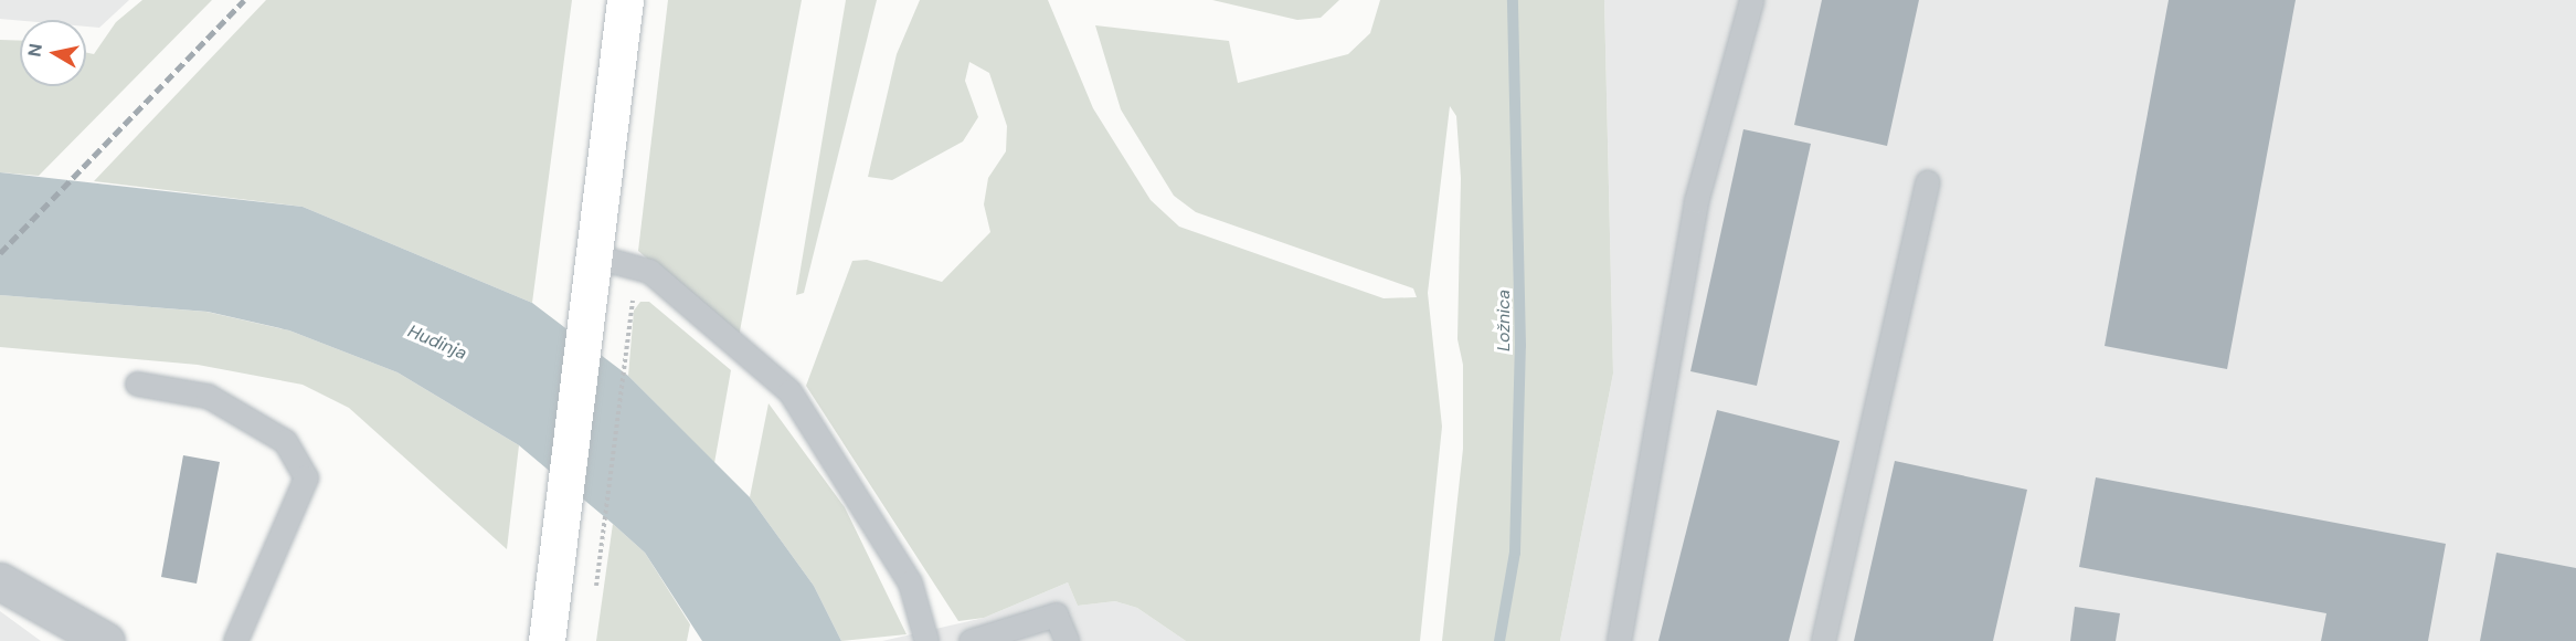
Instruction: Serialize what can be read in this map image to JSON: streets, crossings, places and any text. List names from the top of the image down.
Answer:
{
  "water": ["Ložnica", "Hudinja"],
  "north": "left"
}
